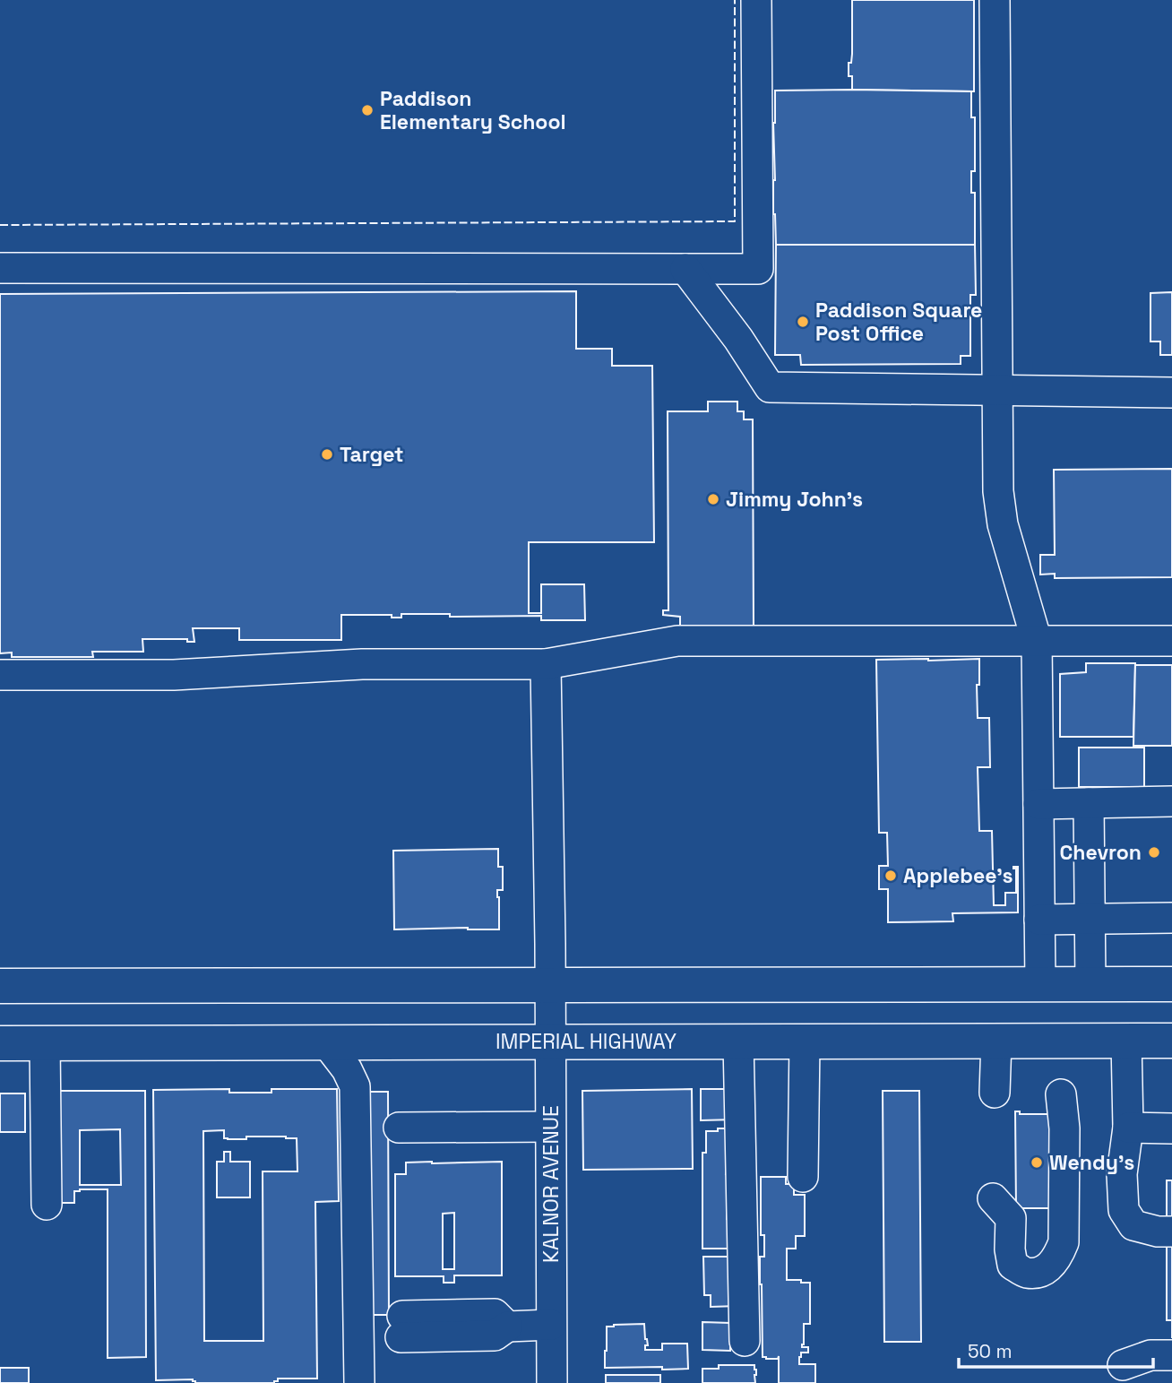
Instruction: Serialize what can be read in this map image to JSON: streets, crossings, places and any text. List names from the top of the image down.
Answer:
{
  "streets": {
    "main road": ["IMPERIAL HIGHWAY"],
    "street": ["KALNOR AVENUE"]
  },
  "crossings": [
    ["IMPERIAL HIGHWAY", "KALNOR AVENUE"]
  ],
  "places": [
    "Paddison Elementary School",
    "Paddison Square Post Office",
    "Target",
    "Jimmy John's",
    "Chevron",
    "Applebee's",
    "Wendy's"
  ],
  "scale_bar": "50 m"
}
